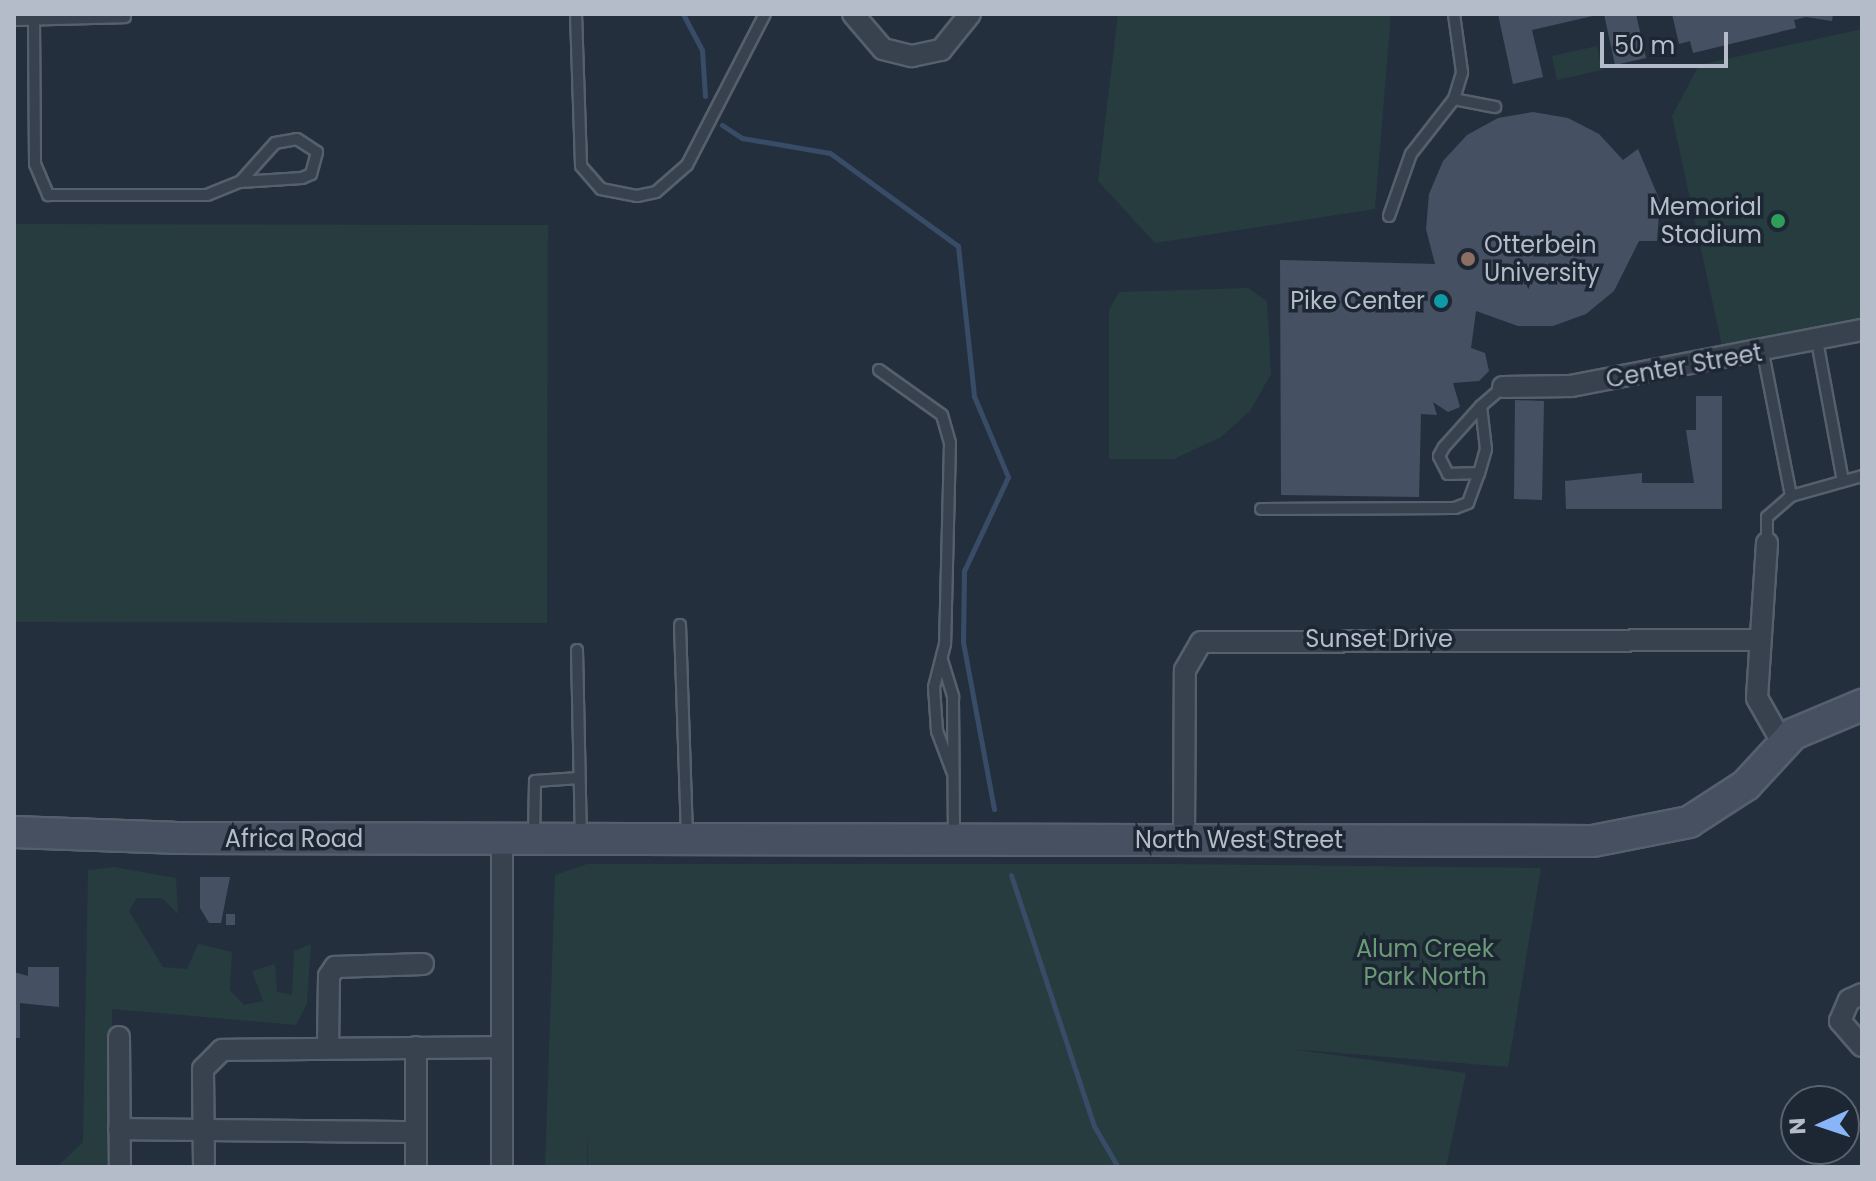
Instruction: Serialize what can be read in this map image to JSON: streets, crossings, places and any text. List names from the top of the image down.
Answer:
{
  "streets": {
    "street": [
      "Center Street",
      "Sunset Drive",
      "Africa Road",
      "North West Street"
    ]
  },
  "crossings": [
    ["Sunset Drive", "North West Street"],
    ["Africa Road", "North West Street"]
  ],
  "parks": ["Alum Creek Park North"],
  "places": ["Memorial Stadium", "Otterbein University", "Pike Center"],
  "scale_bar": "50 m",
  "north": "left"
}
